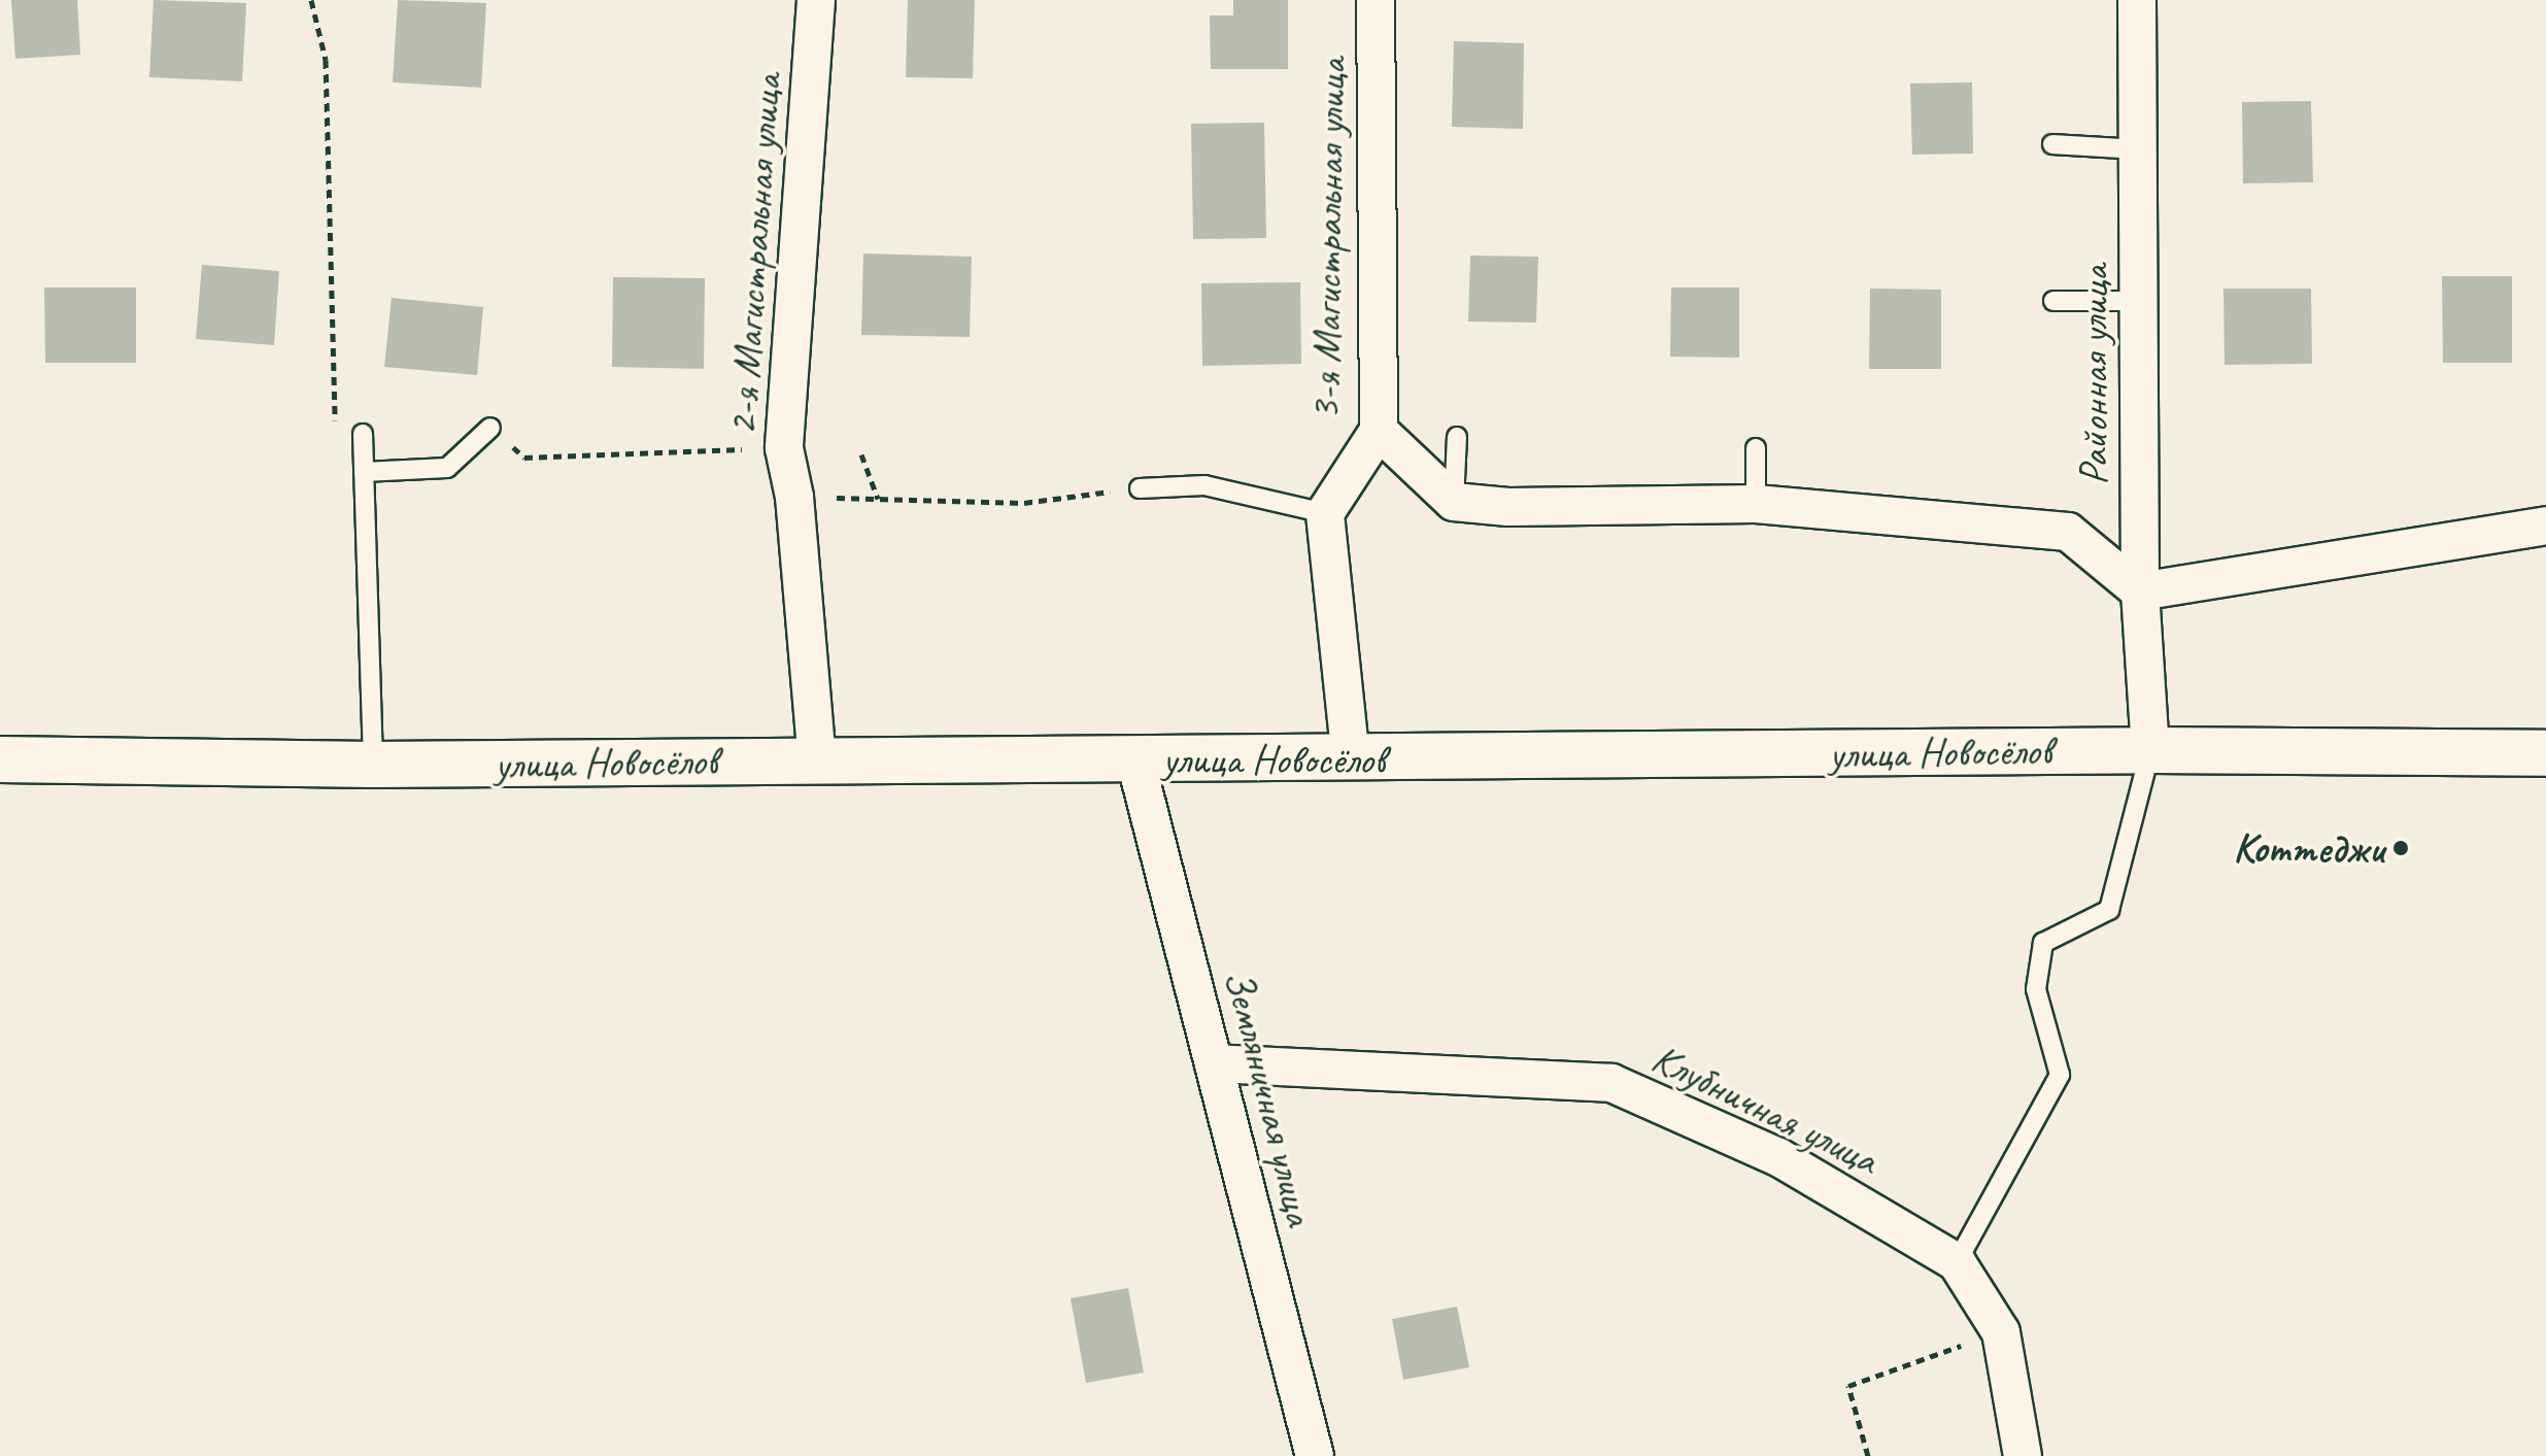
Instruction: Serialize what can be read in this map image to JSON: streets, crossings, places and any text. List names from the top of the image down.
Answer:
{
  "streets": {
    "street": [
      "3-я Магистральная улица",
      "2-я Магистральная улица",
      "Районная улица",
      "улица Новосёлов",
      "Земляничная улица",
      "Клубничная улица"
    ]
  },
  "crossings": [
    ["2-я Магистральная улица", "улица Новосёлов"],
    ["Районная улица", "улица Новосёлов"],
    ["улица Новосёлов", "Земляничная улица"],
    ["Земляничная улица", "Клубничная улица"]
  ],
  "places": ["Коттеджи"]
}
